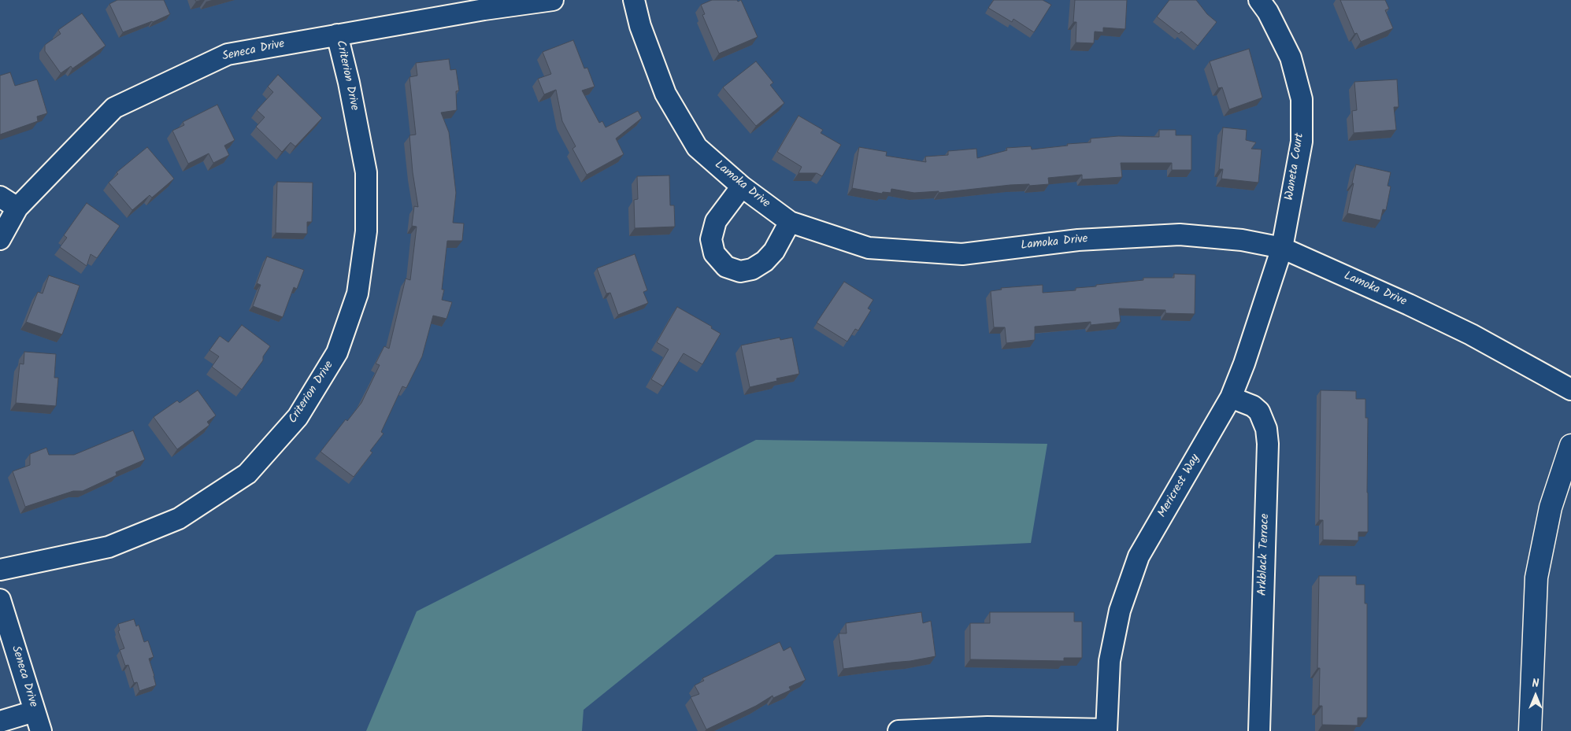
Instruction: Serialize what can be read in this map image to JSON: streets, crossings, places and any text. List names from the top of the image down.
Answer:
{
  "streets": {
    "street": [
      "Seneca Drive",
      "Criterion Drive",
      "Waneta Court",
      "Lamoka Drive",
      "Mericrest Way",
      "Arkblack Terrace"
    ]
  },
  "crossings": [
    ["Seneca Drive", "Criterion Drive"],
    ["Waneta Court", "Lamoka Drive"],
    ["Waneta Court", "Mericrest Way"],
    ["Lamoka Drive", "Mericrest Way"],
    ["Mericrest Way", "Arkblack Terrace"]
  ],
  "north": "top"
}
